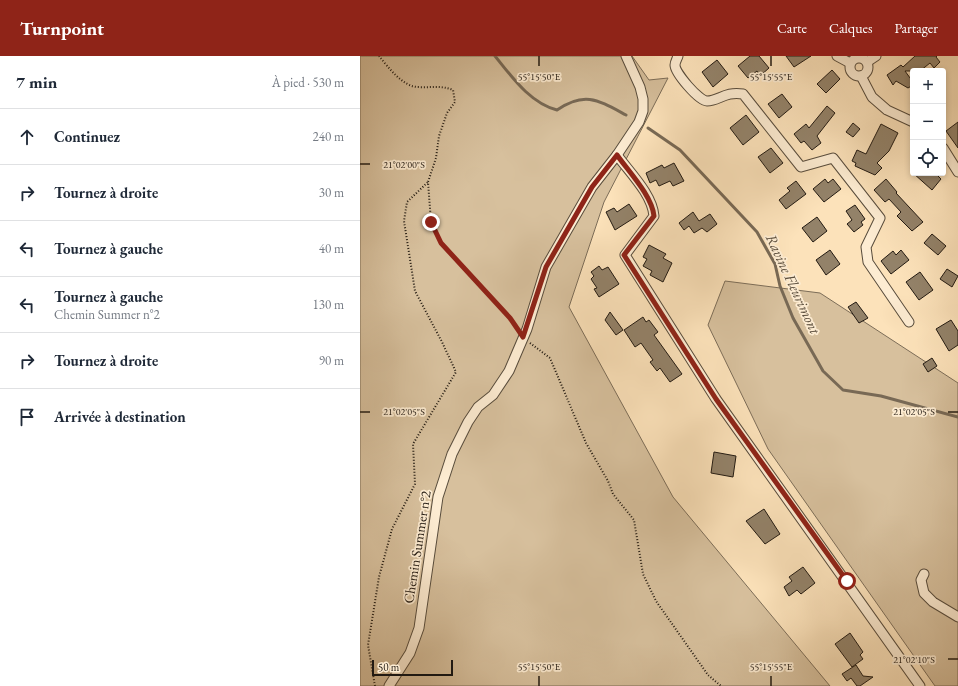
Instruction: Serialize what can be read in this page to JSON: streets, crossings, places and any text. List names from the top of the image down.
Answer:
{
  "streets": {
    "street": ["Chemin Summer n°2"]
  },
  "water": ["Ravine Fleurimont"],
  "scale_bar": "50 m",
  "page": {
    "header": "Turnpoint",
    "nav": ["Carte", "Calques", "Partager"],
    "heading": ["7 min", "À pied · 530 m"],
    "map_buttons": ["+", "−"],
    "list": [
      ["Continuez", "240 m"],
      ["Tournez à droite", "30 m"],
      ["Tournez à gauche", "40 m"],
      ["Tournez à gauche", "Chemin Summer n°2", "130 m"],
      ["Tournez à droite", "90 m"],
      "Arrivée à destination"
    ],
    "scale": "50 m"
  },
  "coordinates": [
    "55°15'50\"E",
    "55°15'55\"E",
    "21°02'00\"S",
    "21°02'05\"S",
    "21°02'10\"S"
  ]
}
